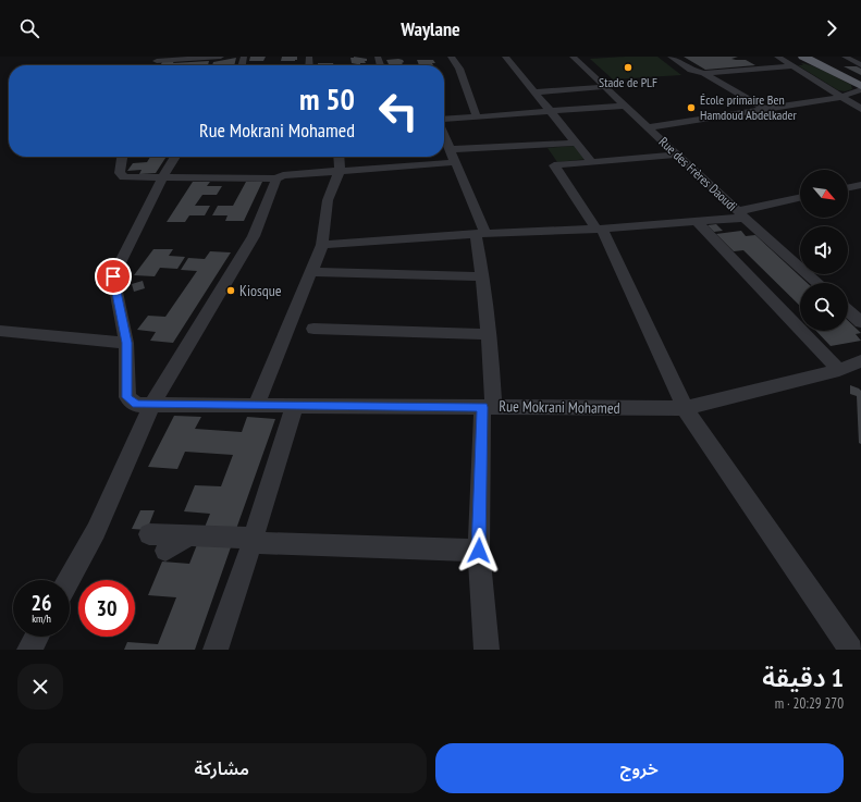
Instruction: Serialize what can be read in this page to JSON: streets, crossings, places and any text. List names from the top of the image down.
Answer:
{
  "streets": {
    "street": ["Rue des Frères Daoudi", "Rue Mokrani Mohamed"]
  },
  "places": ["Stade de PLF", "École primaire Ben Hamdoud Abdelkader", "Kiosque"],
  "north": "bottom right",
  "page": {
    "header": "Waylane",
    "turn": ["50 m", "Rue Mokrani Mohamed"],
    "speed": "26 km/h",
    "limit": "30",
    "heading": ["1 دقيقة", "270 m · 20:29"],
    "buttons": ["خروج", "مشاركة"]
  }
}
